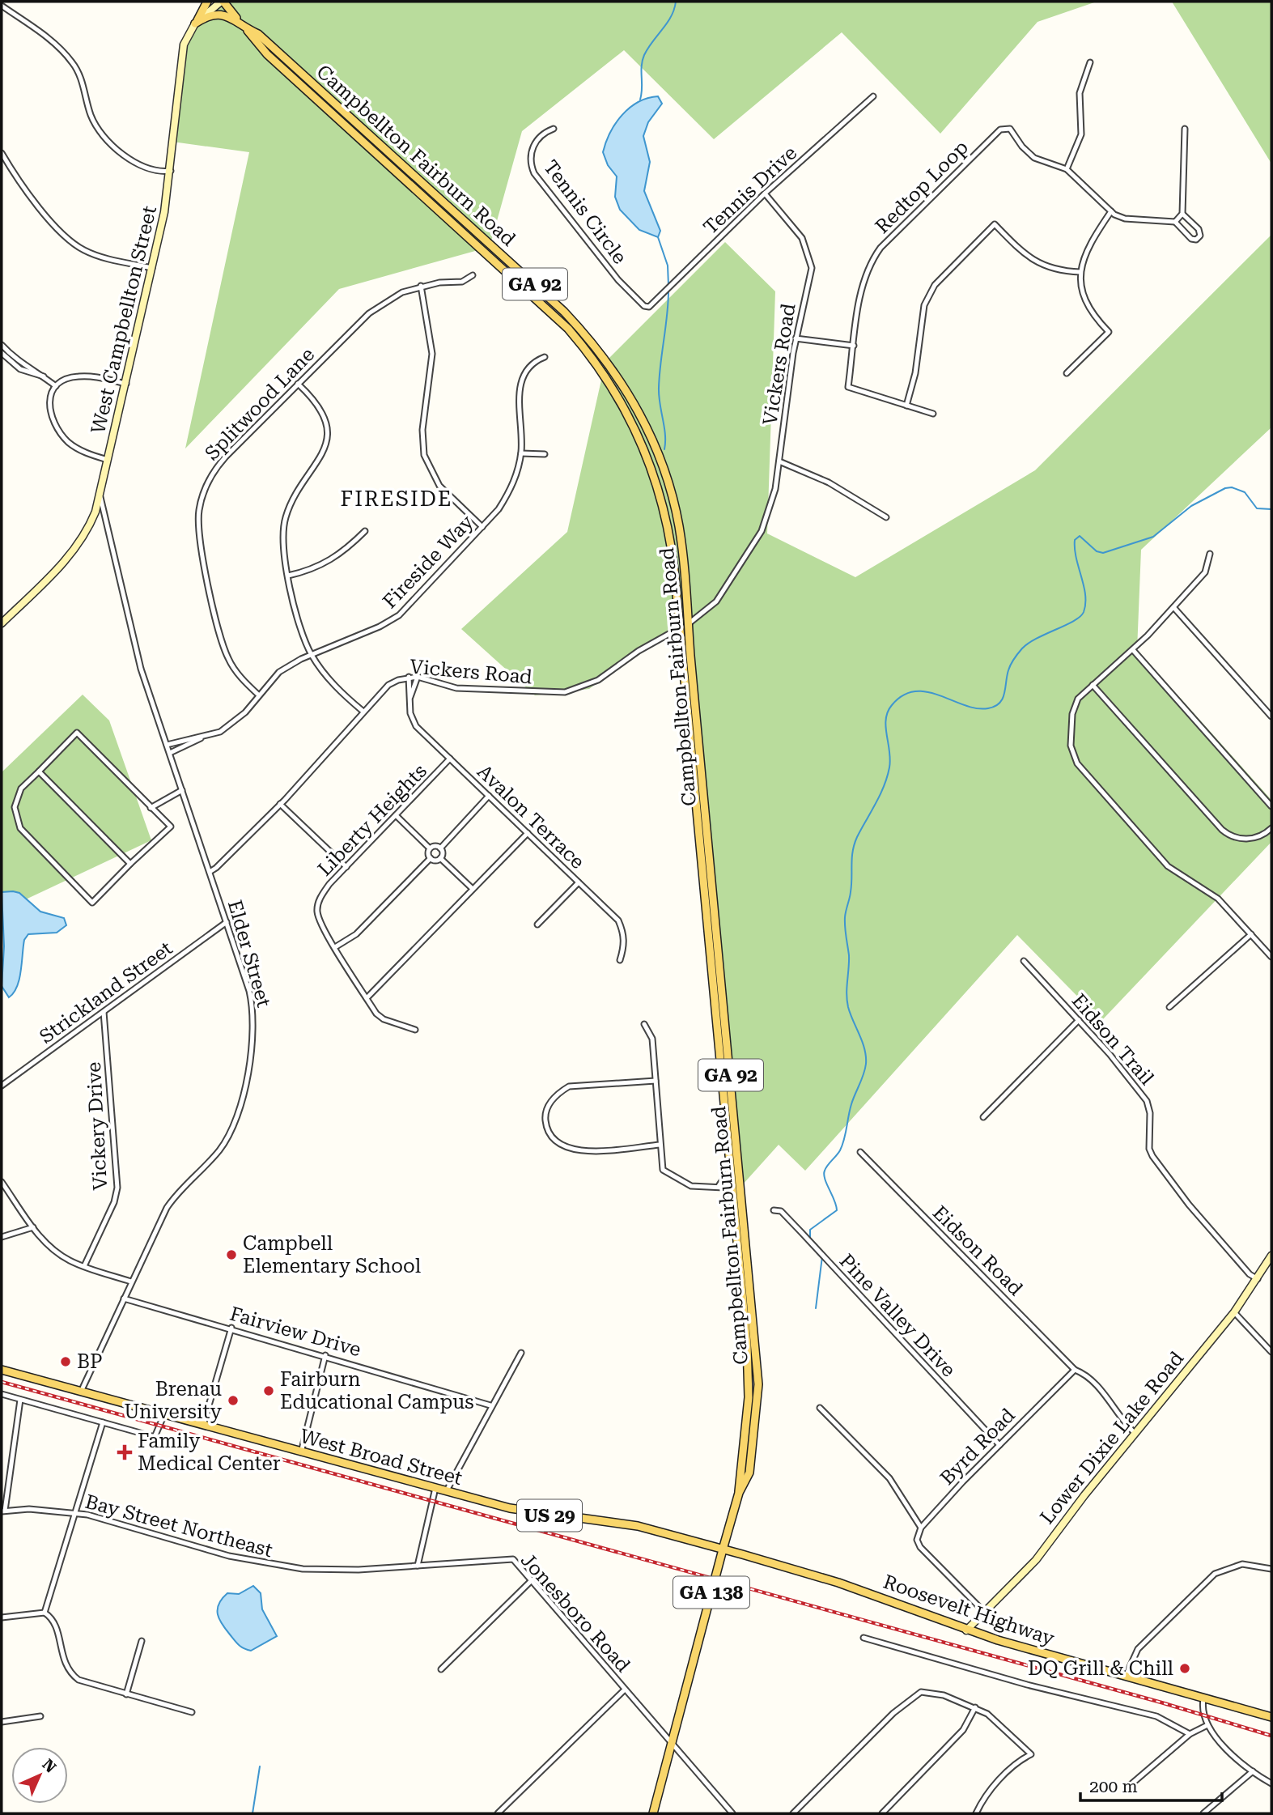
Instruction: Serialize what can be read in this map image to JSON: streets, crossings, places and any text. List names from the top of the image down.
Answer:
{
  "streets": {
    "main road": [
      "Campbellton Fairburn Road",
      "GA 92",
      "West Campbellton Street",
      "Lower Dixie Lake Road",
      "West Broad Street",
      "US 29",
      "GA 138",
      "Roosevelt Highway"
    ],
    "street": [
      "Redtop Loop",
      "Tennis Drive",
      "Tennis Circle",
      "Vickers Road",
      "Splitwood Lane",
      "Fireside Way",
      "Avalon Terrace",
      "Liberty Heights",
      "Elder Street",
      "Strickland Street",
      "Eidson Trail",
      "Vickery Drive",
      "Eidson Road",
      "Pine Valley Drive",
      "Fairview Drive",
      "Byrd Road",
      "Bay Street Northeast",
      "Jonesboro Road"
    ]
  },
  "crossings": [
    ["Campbellton Fairburn Road", "West Campbellton Street"],
    ["Campbellton Fairburn Road", "Vickers Road"],
    ["Campbellton Fairburn Road", "West Broad Street"],
    ["Campbellton Fairburn Road", "GA 138"],
    ["Campbellton Fairburn Road", "Roosevelt Highway"],
    ["Tennis Drive", "Tennis Circle"],
    ["Tennis Drive", "Vickers Road"],
    ["West Campbellton Street", "Elder Street"],
    ["Vickers Road", "Avalon Terrace"],
    ["Vickers Road", "Elder Street"],
    ["Splitwood Lane", "Fireside Way"],
    ["Fireside Way", "Elder Street"],
    ["Avalon Terrace", "Liberty Heights"],
    ["Elder Street", "Strickland Street"],
    ["Elder Street", "Fairview Drive"],
    ["Elder Street", "West Broad Street"],
    ["Strickland Street", "Vickery Drive"],
    ["Eidson Trail", "Lower Dixie Lake Road"],
    ["Eidson Road", "Byrd Road"],
    ["Pine Valley Drive", "Byrd Road"],
    ["Lower Dixie Lake Road", "Roosevelt Highway"],
    ["West Broad Street", "GA 138"],
    ["West Broad Street", "Roosevelt Highway"],
    ["Bay Street Northeast", "Jonesboro Road"],
    ["GA 138", "Roosevelt Highway"],
    ["GA 138", "Jonesboro Road"]
  ],
  "districts": ["FIRESIDE"],
  "places": {
    "other": [
      "Campbell Elementary School",
      "BP",
      "Fairburn Educational Campus",
      "Brenau University",
      "DQ Grill & Chill"
    ],
    "health": ["Family Medical Center"]
  },
  "scale_bar": "200 m",
  "north": "top right"
}
